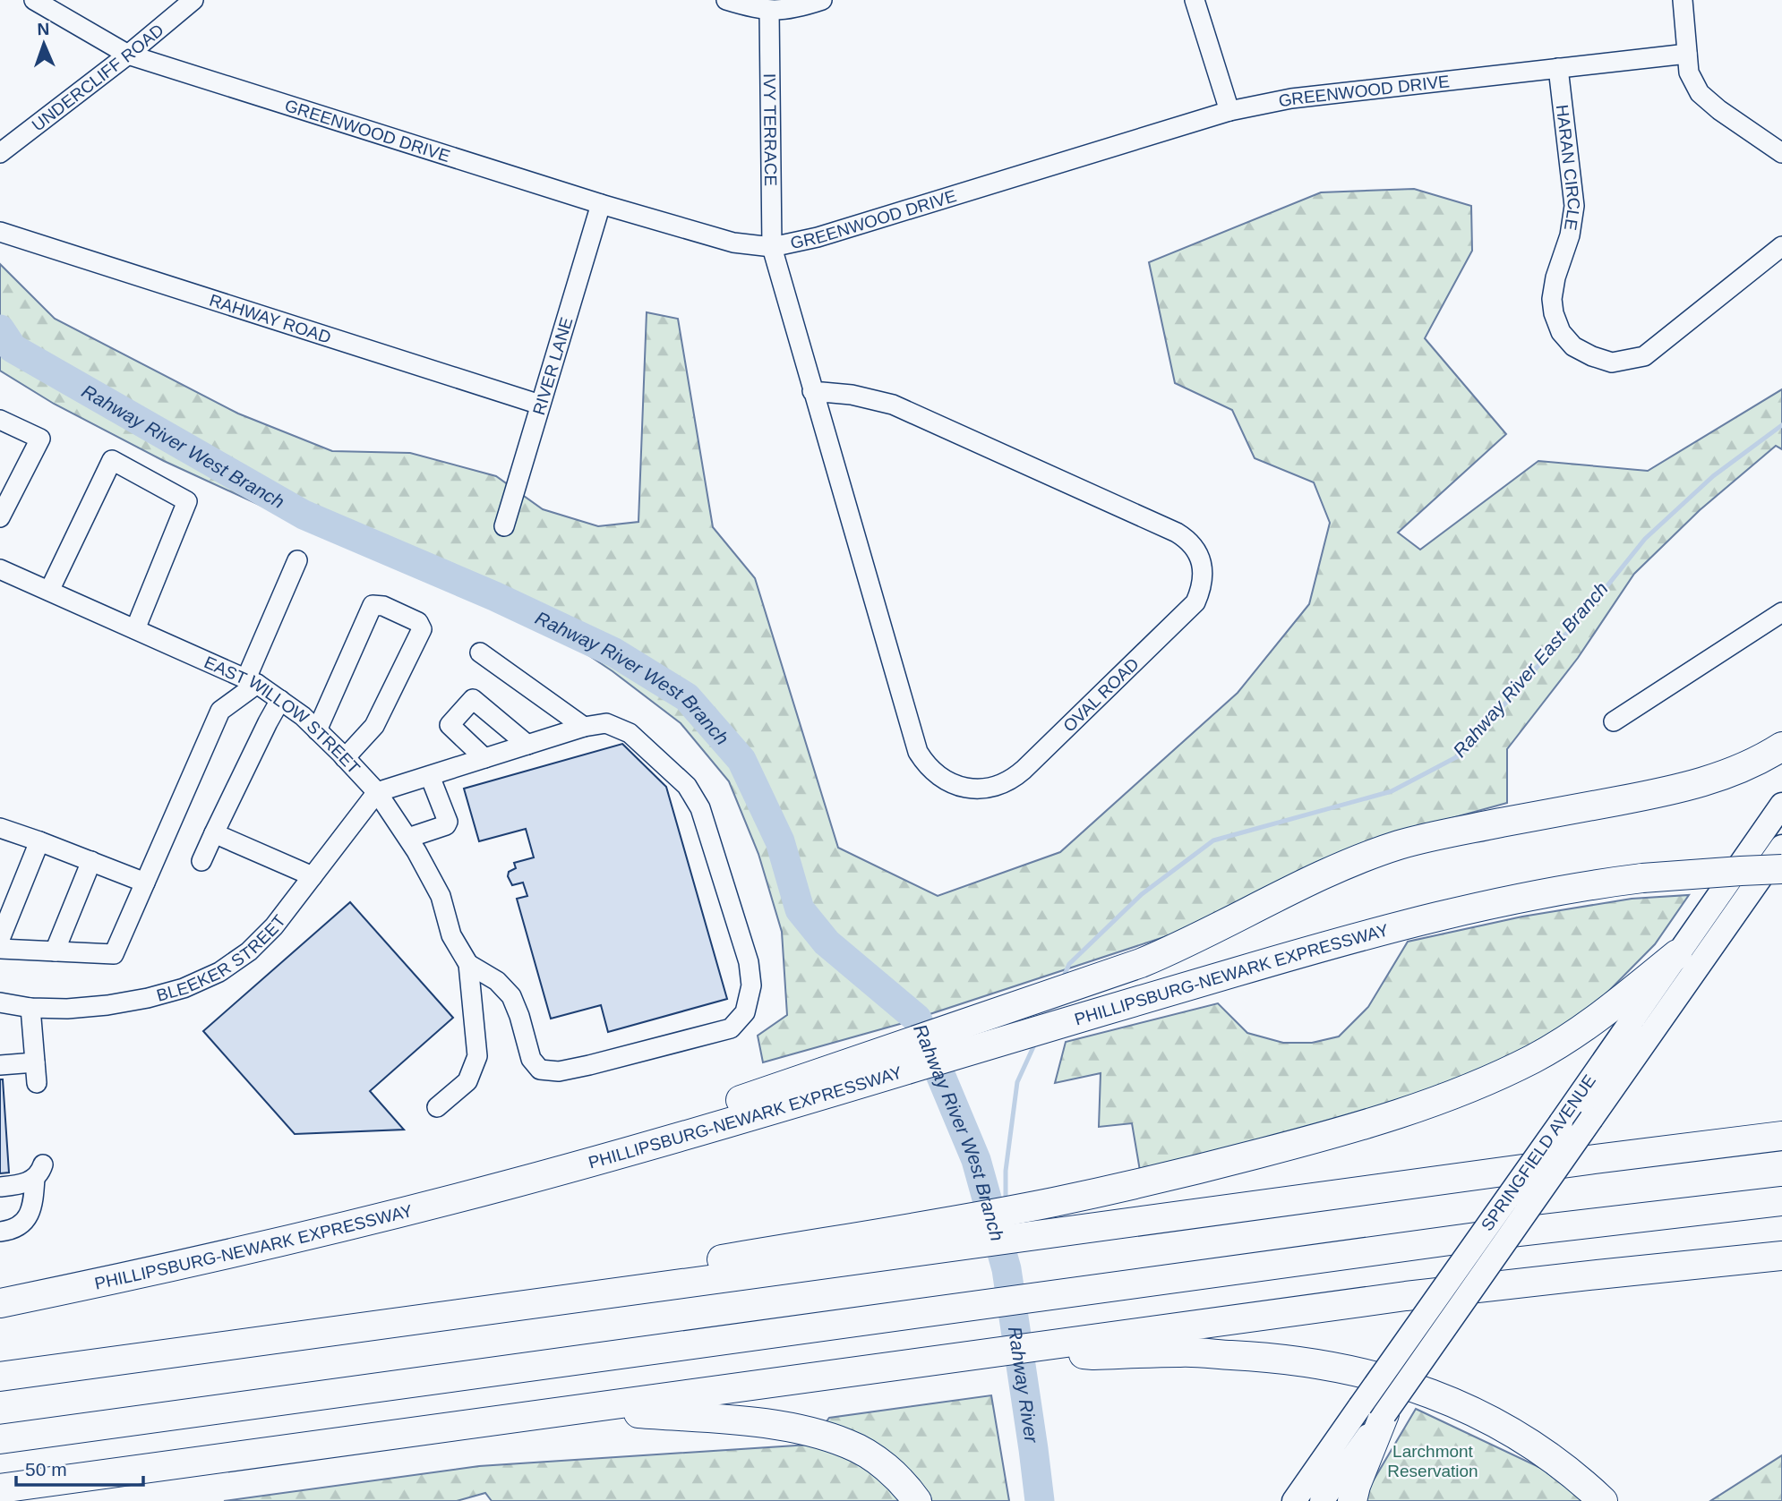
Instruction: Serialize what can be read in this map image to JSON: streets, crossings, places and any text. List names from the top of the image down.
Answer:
{
  "streets": {
    "highway": ["PHILLIPSBURG-NEWARK EXPRESSWAY"],
    "main road": ["SPRINGFIELD AVENUE"],
    "street": [
      "UNDERCLIFF ROAD",
      "GREENWOOD DRIVE",
      "IVY TERRACE",
      "HARAN CIRCLE",
      "RAHWAY ROAD",
      "RIVER LANE",
      "OVAL ROAD",
      "EAST WILLOW STREET",
      "BLEEKER STREET"
    ]
  },
  "crossings": [
    ["UNDERCLIFF ROAD", "GREENWOOD DRIVE"],
    ["GREENWOOD DRIVE", "IVY TERRACE"],
    ["GREENWOOD DRIVE", "HARAN CIRCLE"],
    ["GREENWOOD DRIVE", "RIVER LANE"],
    ["GREENWOOD DRIVE", "OVAL ROAD"],
    ["IVY TERRACE", "OVAL ROAD"],
    ["RAHWAY ROAD", "RIVER LANE"],
    ["EAST WILLOW STREET", "BLEEKER STREET"]
  ],
  "water": ["Rahway River West Branch", "Rahway River East Branch", "Rahway River"],
  "parks": ["Larchmont Reservation"],
  "scale_bar": "50 m",
  "north": "top"
}
